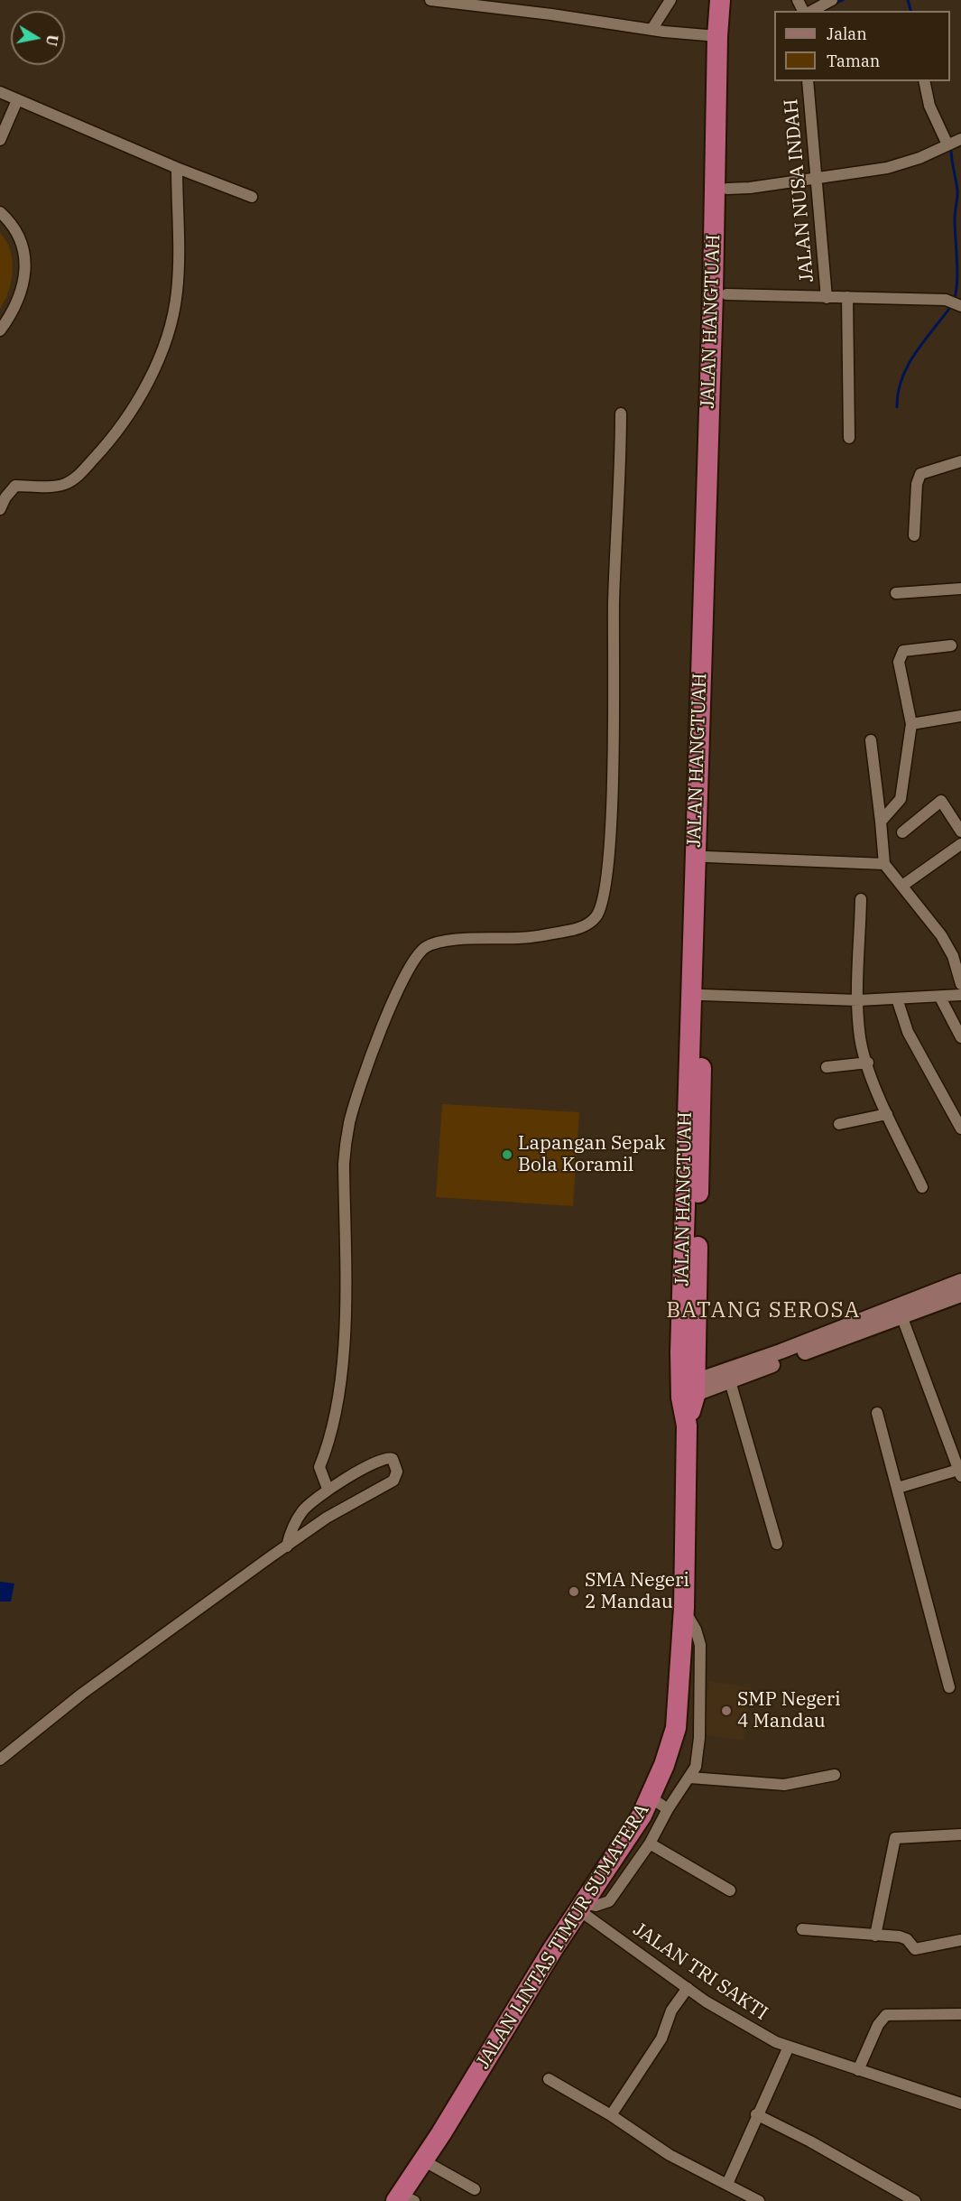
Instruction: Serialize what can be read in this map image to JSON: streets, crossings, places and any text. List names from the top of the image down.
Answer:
{
  "streets": {
    "highway": ["JALAN HANGTUAH", "JALAN LINTAS TIMUR SUMATERA"],
    "street": ["JALAN NUSA INDAH", "JALAN TRI SAKTI"]
  },
  "crossings": [
    ["JALAN HANGTUAH", "JALAN LINTAS TIMUR SUMATERA"],
    ["JALAN LINTAS TIMUR SUMATERA", "JALAN TRI SAKTI"]
  ],
  "districts": ["BATANG SEROSA"],
  "places": ["Lapangan Sepak Bola Koramil", "SMA Negeri 2 Mandau", "SMP Negeri 4 Mandau"],
  "legend": ["Jalan", "Taman"],
  "north": "right"
}
